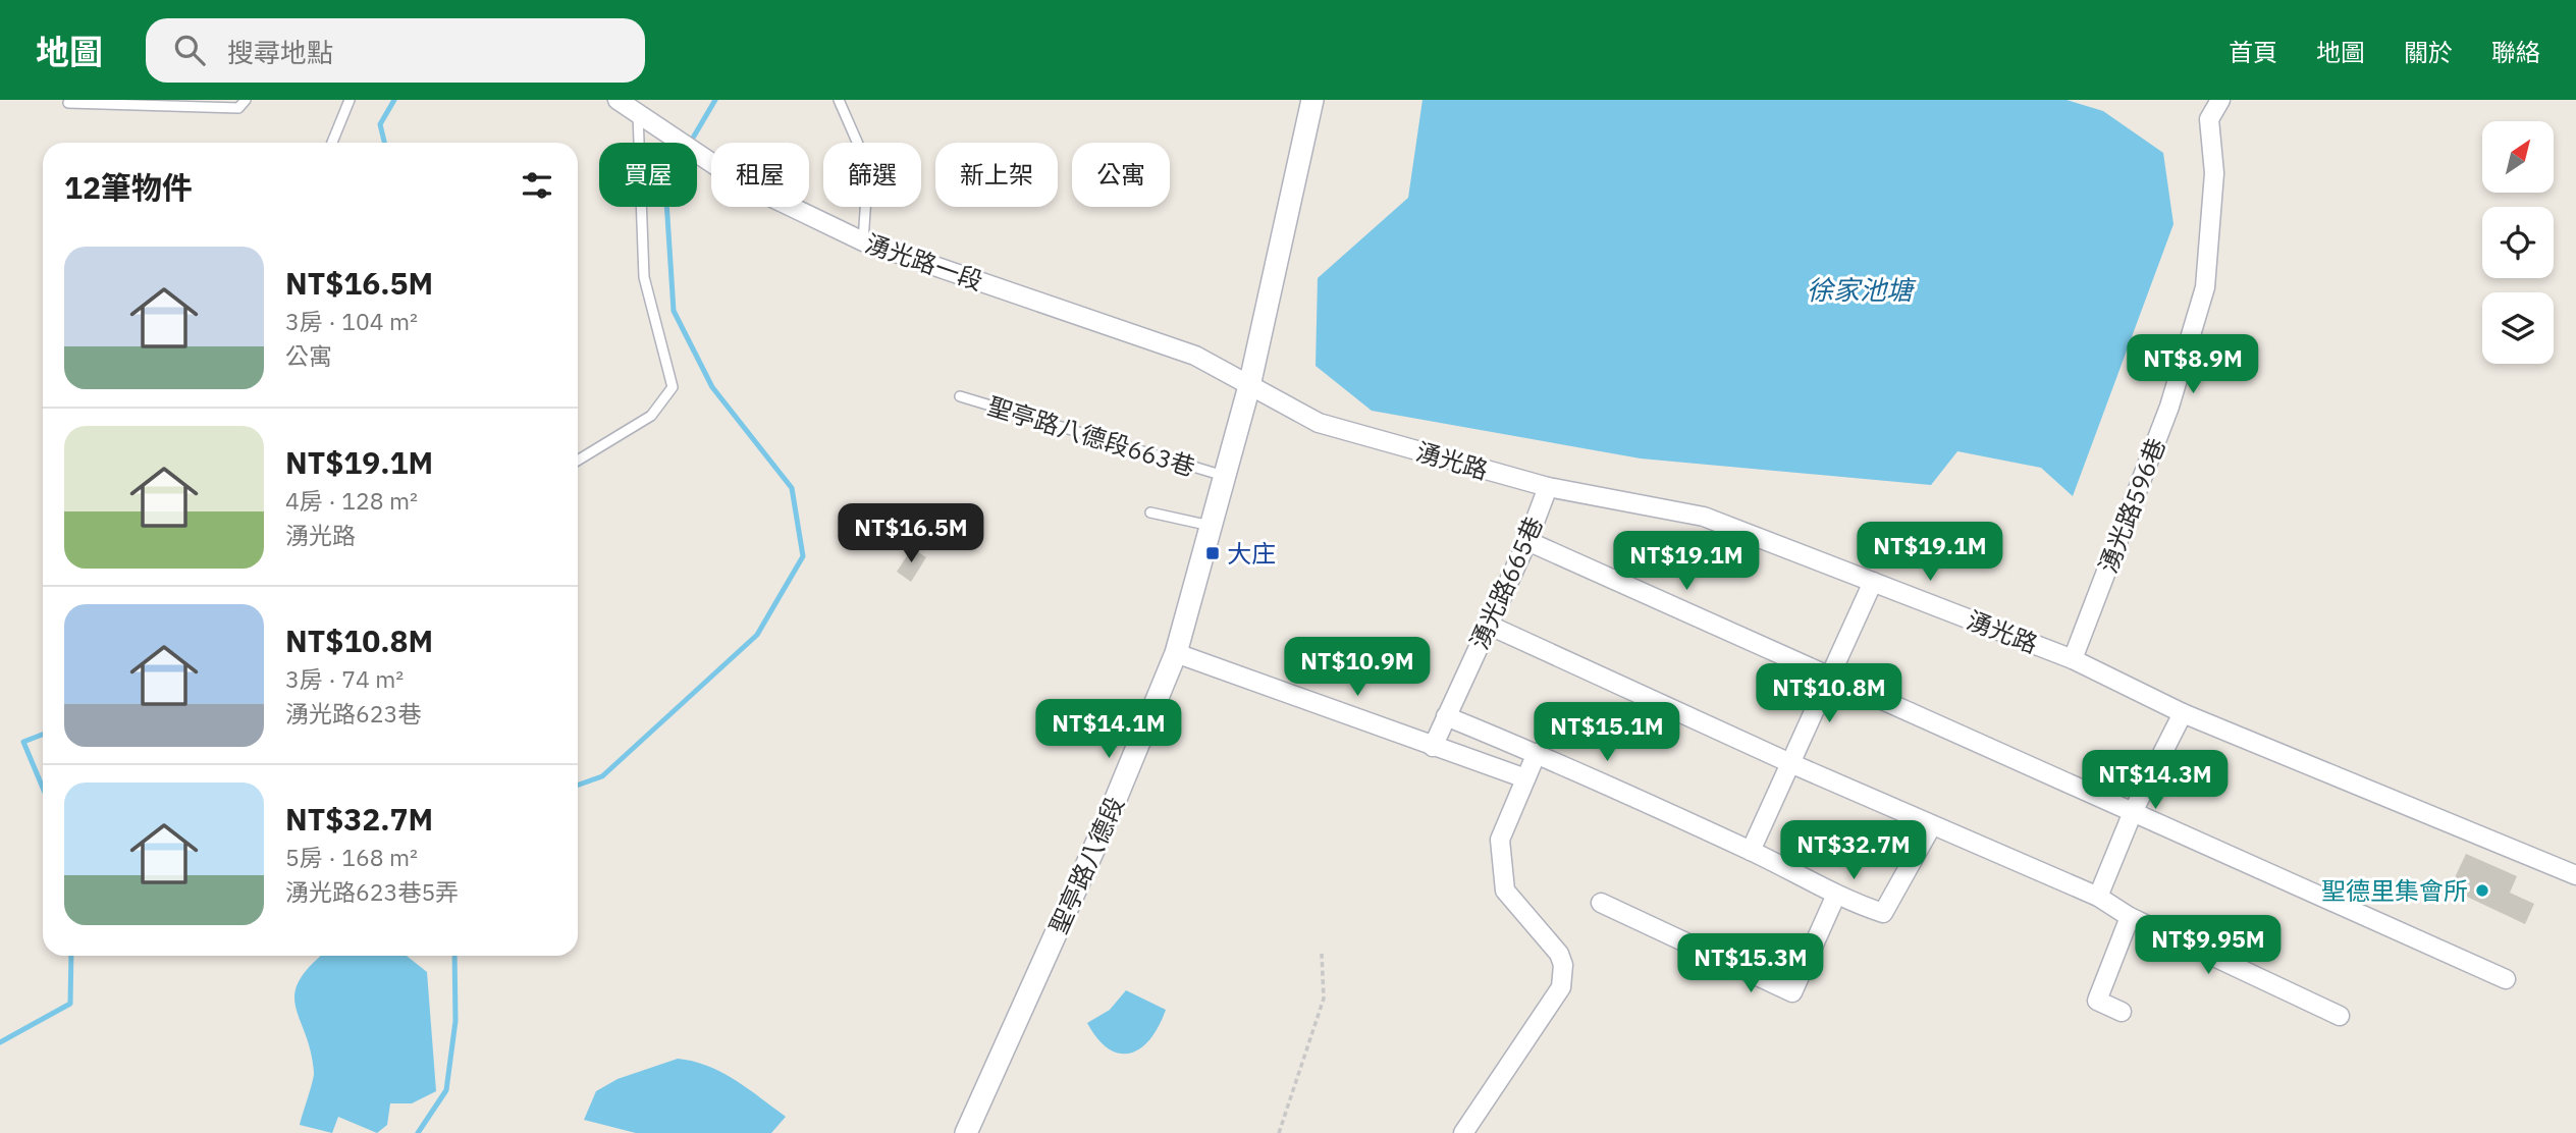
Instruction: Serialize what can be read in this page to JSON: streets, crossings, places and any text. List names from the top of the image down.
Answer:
{
  "streets": {
    "street": [
      "湧光路一段",
      "湧光路",
      "湧光路596巷",
      "湧光路665巷",
      "聖亭路八德段"
    ],
    "lane": ["聖亭路八德段663巷"]
  },
  "crossings": [
    ["湧光路一段", "湧光路"],
    ["湧光路一段", "聖亭路八德段"],
    ["聖亭路八德段663巷", "聖亭路八德段"],
    ["湧光路", "湧光路596巷"],
    ["湧光路", "湧光路665巷"],
    ["湧光路", "聖亭路八德段"]
  ],
  "water": ["徐家池塘"],
  "places": {
    "transit": ["大庄"],
    "other": ["聖德里集會所"]
  },
  "north": "top right",
  "page": {
    "header": "地圖",
    "search": "搜尋地點",
    "nav": [
      "首頁",
      "地圖",
      "關於",
      "聯絡"
    ],
    "chip": [
      "買屋",
      "租屋",
      "篩選",
      "新上架",
      "公寓"
    ],
    "heading": "12筆物件",
    "list": [
      {
        "name": "NT$16.5M",
        "note": "3房 · 104 m² · 公寓"
      },
      {
        "name": "NT$19.1M",
        "note": "4房 · 128 m² · 湧光路"
      },
      {
        "name": "NT$10.8M",
        "note": "3房 · 74 m² · 湧光路623巷"
      },
      {
        "name": "NT$32.7M",
        "note": "5房 · 168 m² · 湧光路623巷5弄"
      }
    ],
    "price": [
      "NT$8.9M",
      "NT$16.5M",
      "NT$19.1M",
      "NT$19.1M",
      "NT$10.9M",
      "NT$10.8M",
      "NT$14.1M",
      "NT$15.1M",
      "NT$14.3M",
      "NT$32.7M",
      "NT$9.95M",
      "NT$15.3M"
    ]
  }
}
